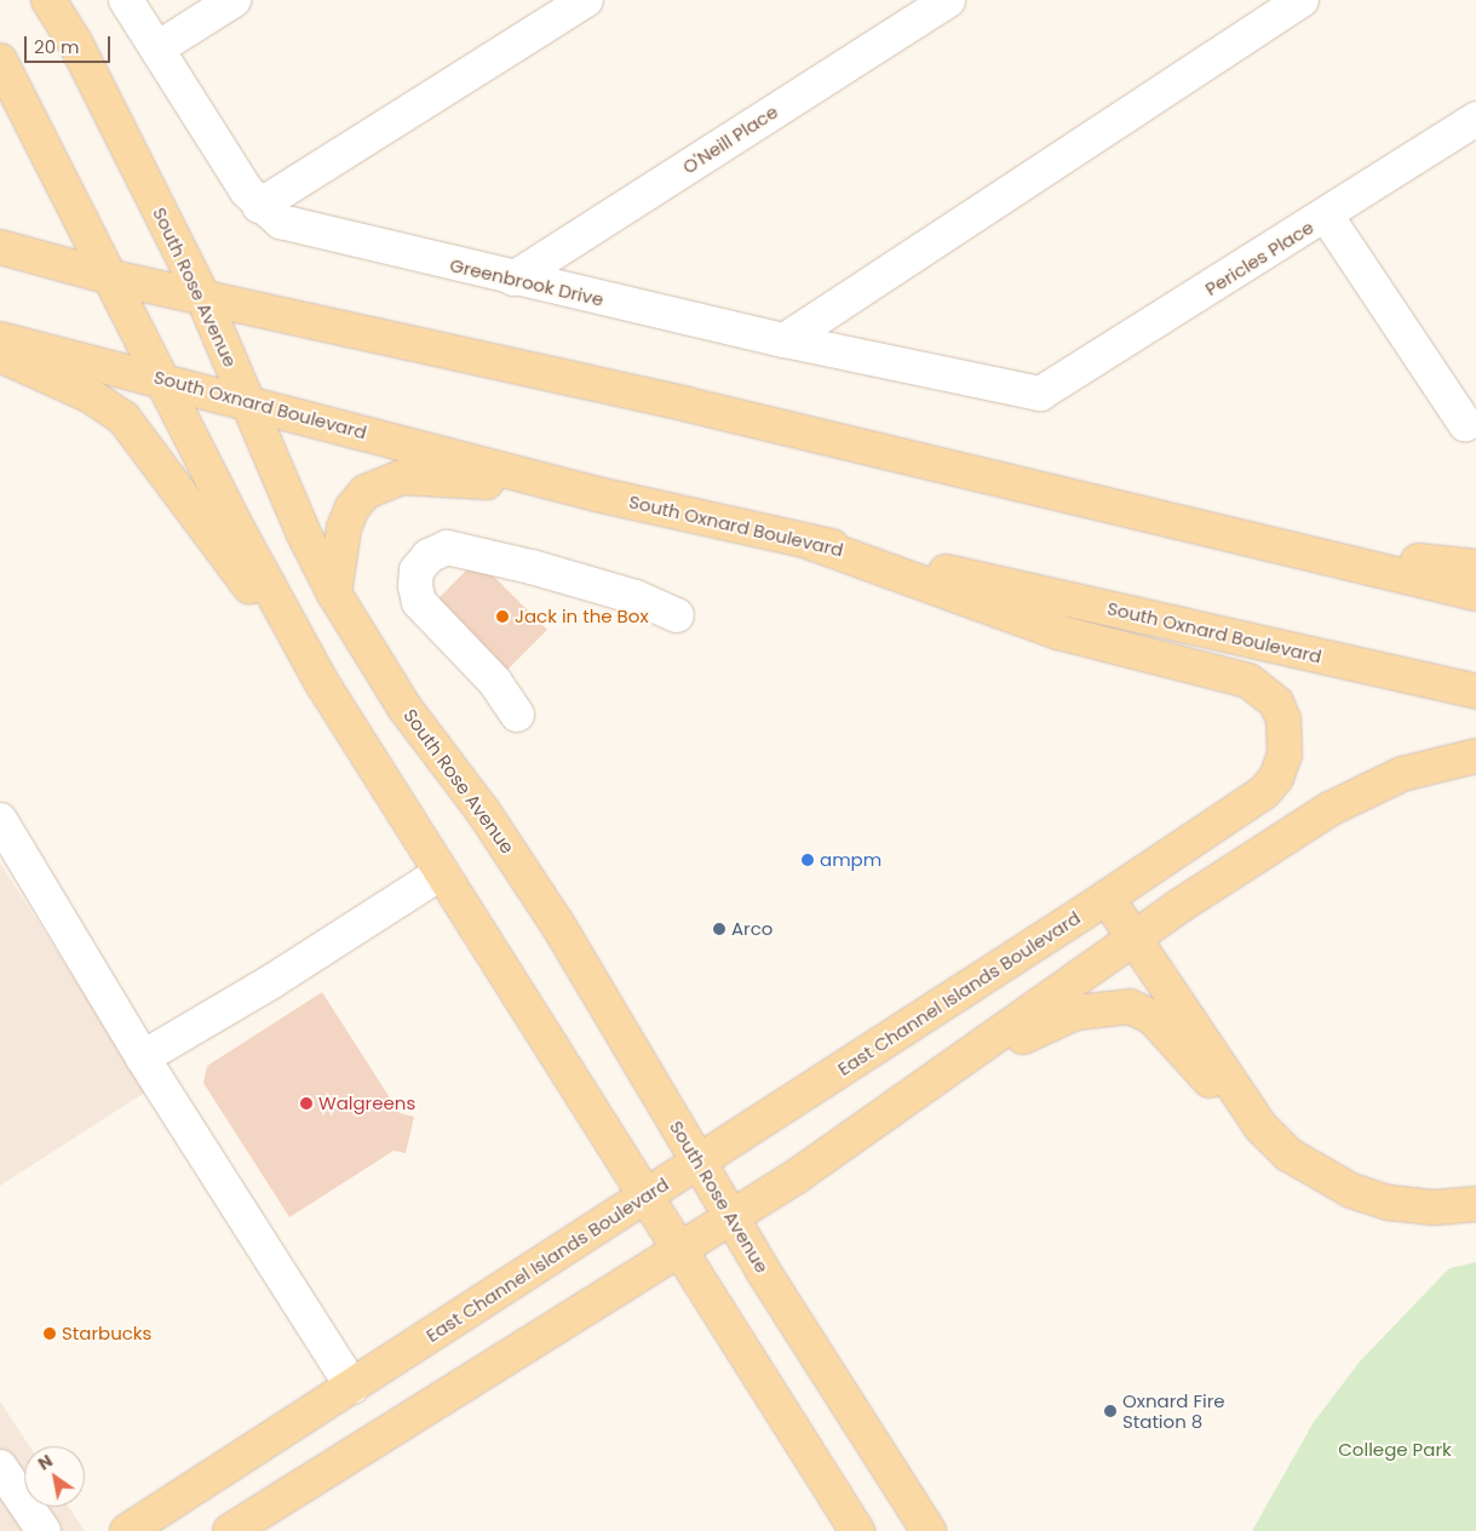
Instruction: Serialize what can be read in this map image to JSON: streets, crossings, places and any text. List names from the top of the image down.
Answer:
{
  "streets": {
    "main road": ["South Rose Avenue", "South Oxnard Boulevard", "East Channel Islands Boulevard"],
    "street": ["O'Neill Place", "Pericles Place", "Greenbrook Drive"]
  },
  "crossings": [
    ["O'Neill Place", "Greenbrook Drive"],
    ["Pericles Place", "Greenbrook Drive"],
    ["South Rose Avenue", "South Oxnard Boulevard"],
    ["South Rose Avenue", "East Channel Islands Boulevard"],
    ["South Oxnard Boulevard", "East Channel Islands Boulevard"]
  ],
  "parks": ["College Park"],
  "places": [
    "Jack in the Box",
    "ampm",
    "Arco",
    "Walgreens",
    "Starbucks",
    "Oxnard Fire Station 8"
  ],
  "scale_bar": "20 m",
  "north": "top left"
}
